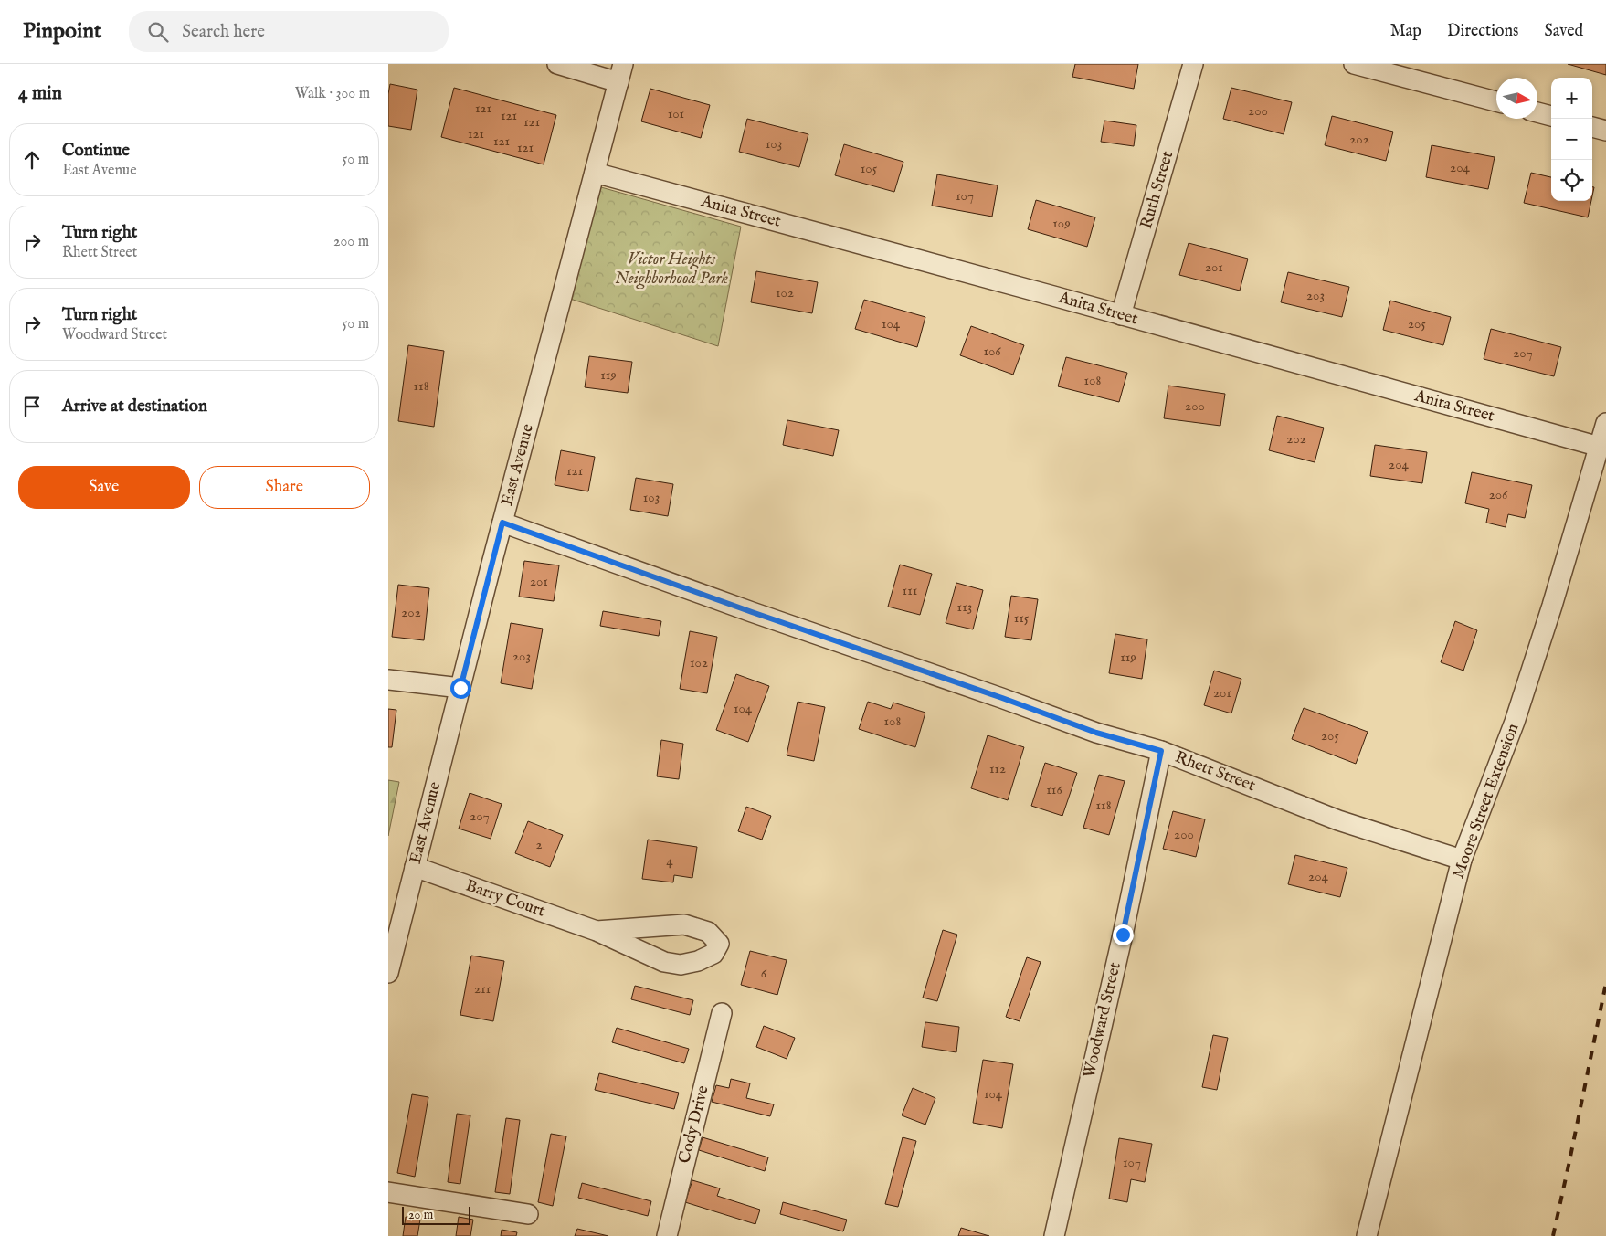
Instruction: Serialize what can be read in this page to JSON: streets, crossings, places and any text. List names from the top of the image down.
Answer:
{
  "streets": {
    "street": [
      "Ruth Street",
      "Anita Street",
      "East Avenue",
      "Rhett Street",
      "Moore Street Extension",
      "Barry Court",
      "Woodward Street",
      "Cody Drive"
    ]
  },
  "crossings": [
    ["Ruth Street", "Anita Street"],
    ["Anita Street", "East Avenue"],
    ["Anita Street", "Moore Street Extension"],
    ["East Avenue", "Rhett Street"],
    ["East Avenue", "Barry Court"],
    ["Rhett Street", "Moore Street Extension"],
    ["Rhett Street", "Woodward Street"]
  ],
  "parks": ["Victor Heights Neighborhood Park"],
  "house_numbers": [
    "121",
    "200",
    "101",
    "121",
    "121",
    "121",
    "202",
    "121",
    "103",
    "121",
    "204",
    "105",
    "107",
    "109",
    "201",
    "102",
    "203",
    "104",
    "205",
    "106",
    "207",
    "119",
    "108",
    "118",
    "200",
    "202",
    "204",
    "121",
    "206",
    "103",
    "201",
    "111",
    "113",
    "202",
    "115",
    "203",
    "119",
    "102",
    "201",
    "104",
    "108",
    "205",
    "112",
    "116",
    "118",
    "207",
    "200",
    "2",
    "4",
    "204",
    "6",
    "211",
    "104",
    "107"
  ],
  "scale_bar": "20 m",
  "north": "right",
  "page": {
    "header": "Pinpoint",
    "search": "Search here",
    "nav": ["Map", "Directions", "Saved"],
    "heading": ["4 min", "Walk · 300 m"],
    "map_buttons": ["+", "−"],
    "list": [
      ["Continue", "East Avenue", "50 m"],
      ["Turn right", "Rhett Street", "200 m"],
      ["Turn right", "Woodward Street", "50 m"],
      "Arrive at destination"
    ],
    "buttons": ["Save", "Share"],
    "scale": "20 m"
  }
}
